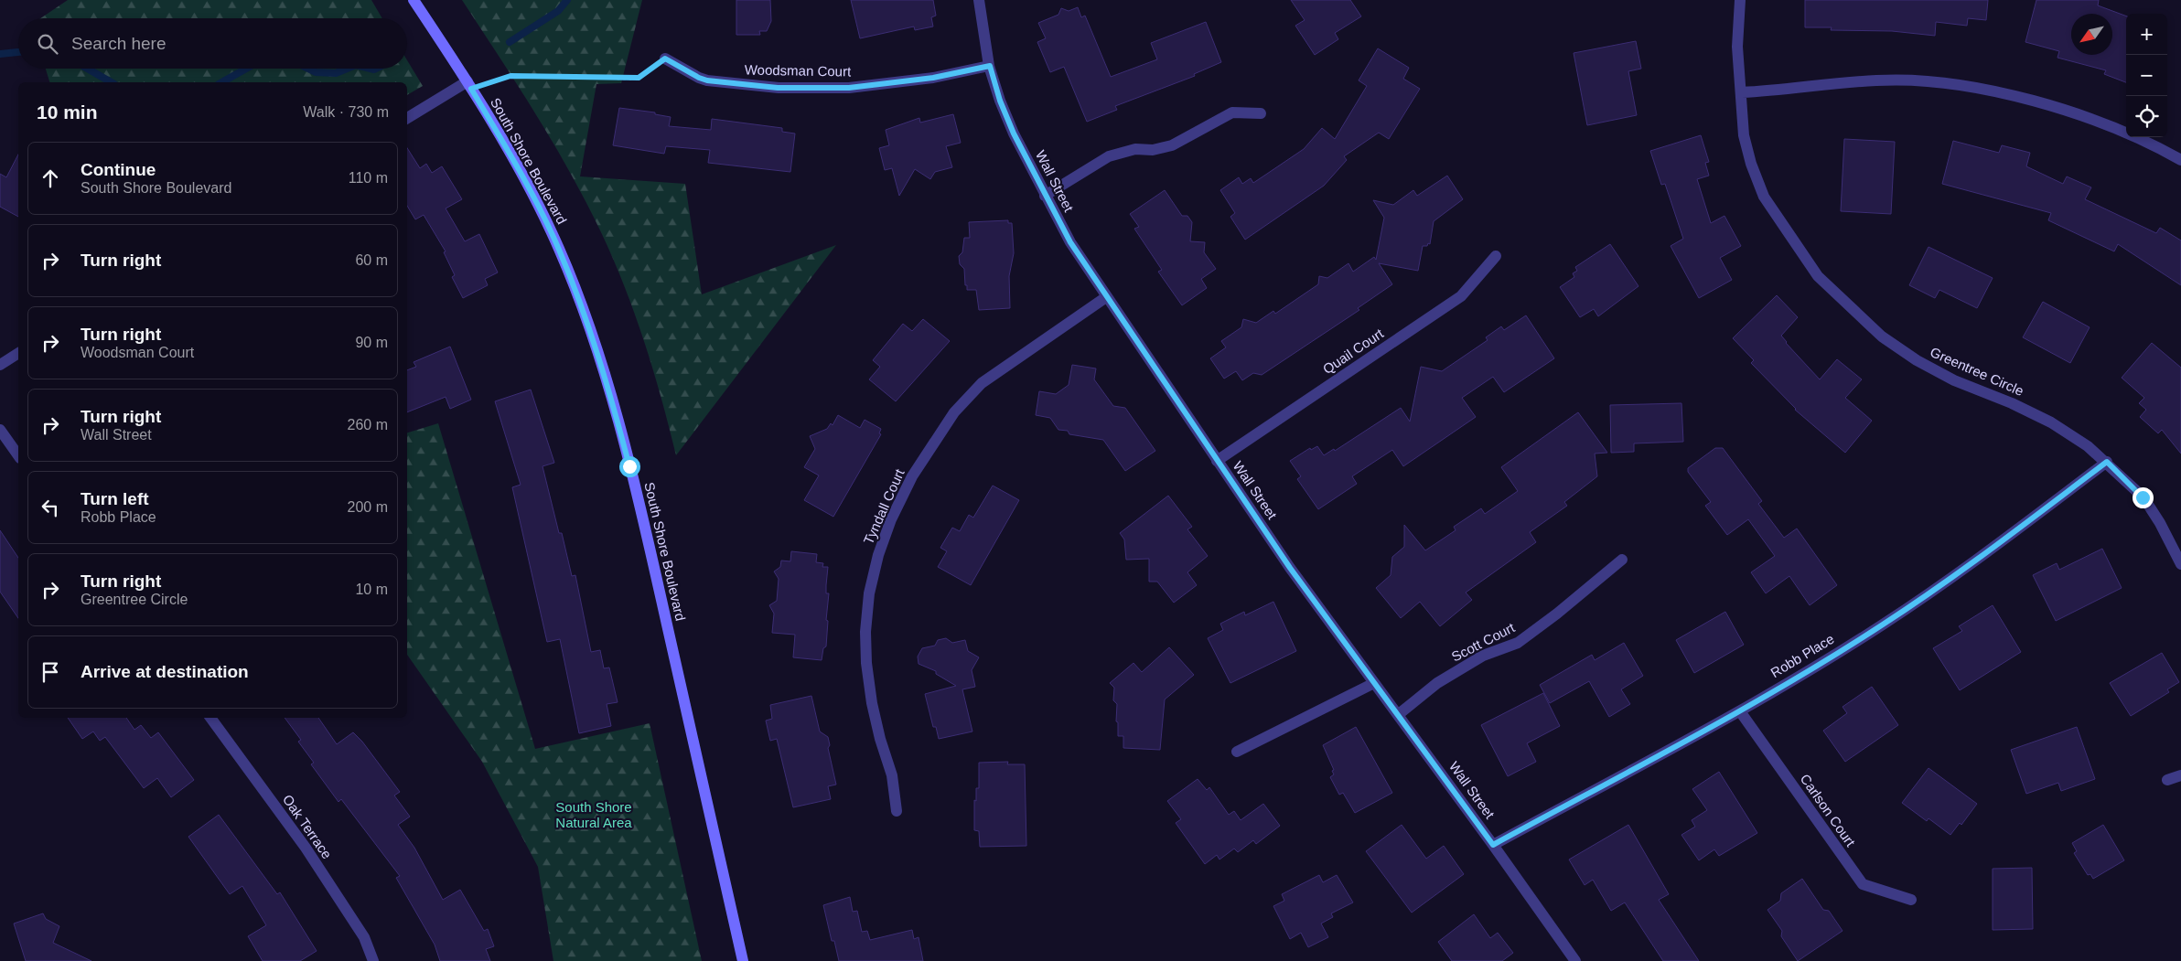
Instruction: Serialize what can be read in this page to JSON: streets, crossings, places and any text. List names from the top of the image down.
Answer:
{
  "streets": {
    "main road": ["South Shore Boulevard"],
    "street": [
      "Woodsman Court",
      "Wall Street",
      "Quail Court",
      "Greentree Circle",
      "Tyndall Court",
      "Scott Court",
      "Robb Place",
      "Carlson Court",
      "Oak Terrace"
    ]
  },
  "crossings": [
    ["Woodsman Court", "Wall Street"],
    ["Wall Street", "Quail Court"],
    ["Wall Street", "Tyndall Court"],
    ["Wall Street", "Scott Court"],
    ["Wall Street", "Robb Place"],
    ["Greentree Circle", "Robb Place"],
    ["Robb Place", "Carlson Court"]
  ],
  "parks": ["South Shore Natural Area"],
  "north": "bottom left",
  "page": {
    "map_buttons": ["+", "−"],
    "search": "Search here",
    "heading": ["10 min", "Walk · 730 m"],
    "list": [
      ["Continue", "South Shore Boulevard", "110 m"],
      ["Turn right", "60 m"],
      ["Turn right", "Woodsman Court", "90 m"],
      ["Turn right", "Wall Street", "260 m"],
      ["Turn left", "Robb Place", "200 m"],
      ["Turn right", "Greentree Circle", "10 m"],
      "Arrive at destination"
    ]
  }
}
